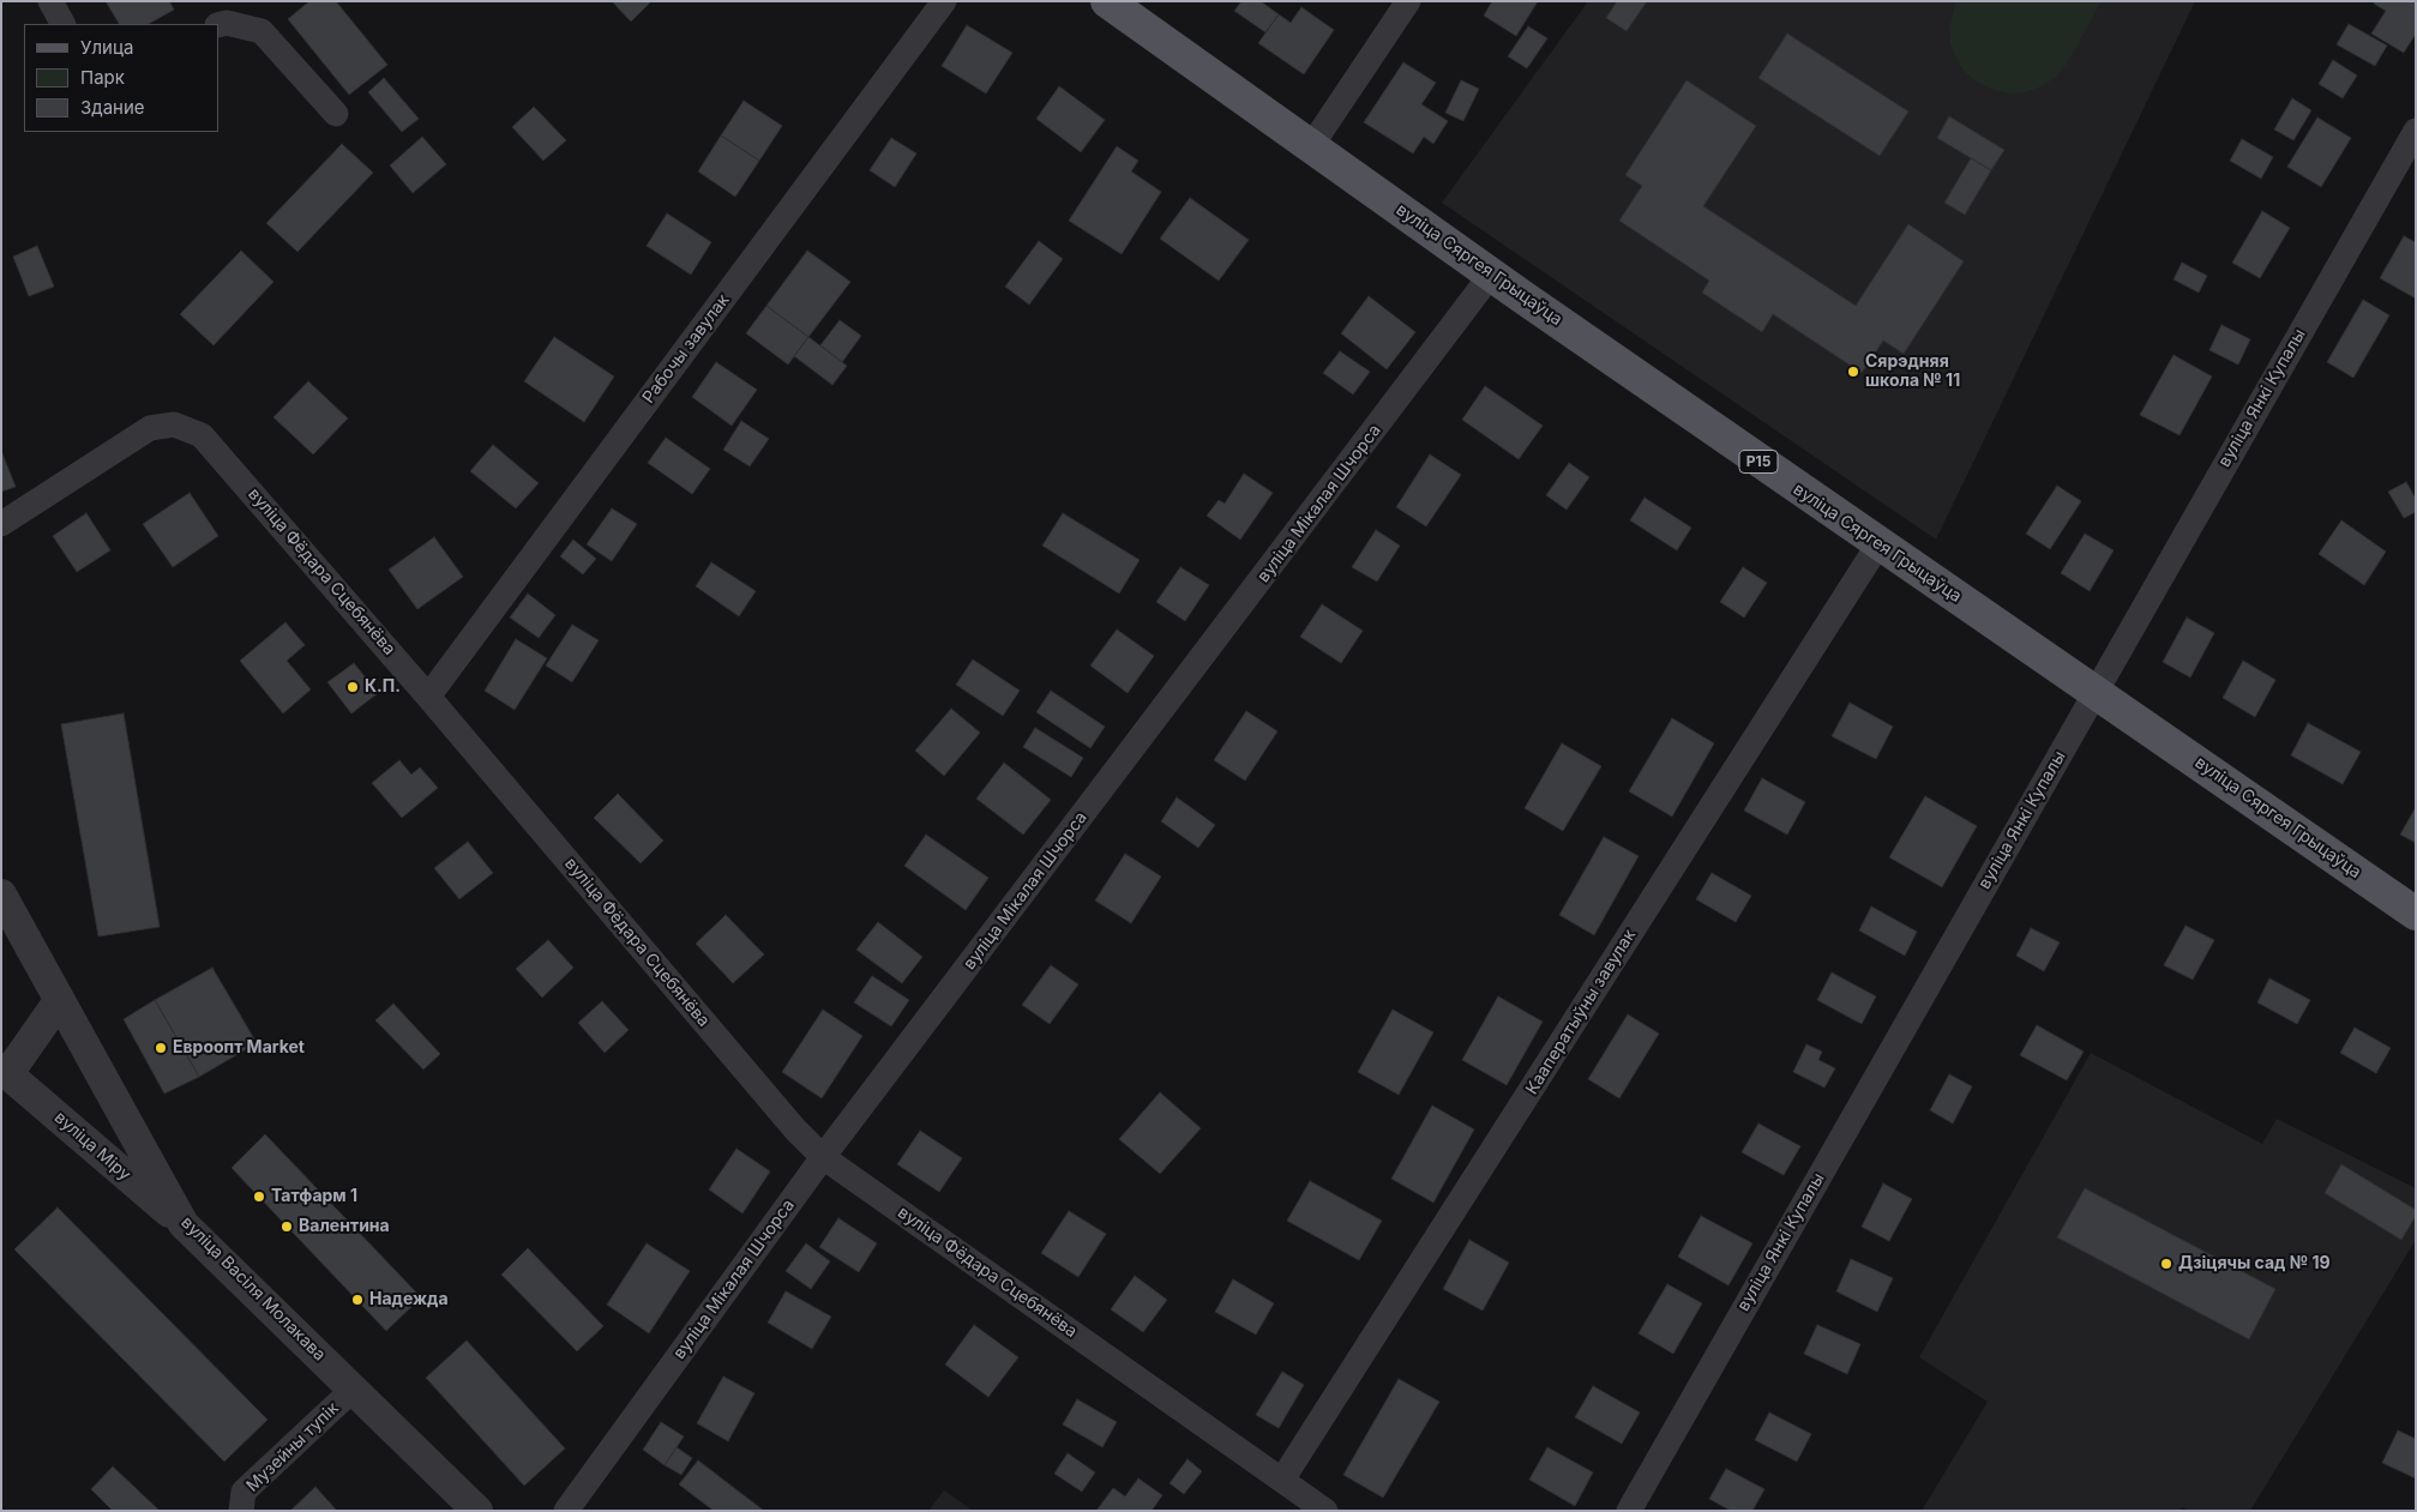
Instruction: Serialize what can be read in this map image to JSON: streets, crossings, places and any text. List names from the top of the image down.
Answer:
{
  "streets": {
    "main road": ["вуліца Сяргея Грыцаўца", "Р15"],
    "street": [
      "Рабочы завулак",
      "вуліца Янкі Купалы",
      "вуліца Мікалая Шчорса",
      "вуліца Фёдара Сцебянёва",
      "Кааператыўны завулак",
      "вуліца Міру",
      "вуліца Васіля Молакава",
      "Музейны тупік"
    ]
  },
  "crossings": [
    ["вуліца Сяргея Грыцаўца", "вуліца Янкі Купалы"],
    ["вуліца Сяргея Грыцаўца", "вуліца Мікалая Шчорса"],
    ["вуліца Сяргея Грыцаўца", "Кааператыўны завулак"],
    ["Рабочы завулак", "вуліца Фёдара Сцебянёва"],
    ["вуліца Мікалая Шчорса", "вуліца Фёдара Сцебянёва"],
    ["вуліца Фёдара Сцебянёва", "Кааператыўны завулак"],
    ["вуліца Міру", "вуліца Васіля Молакава"],
    ["вуліца Васіля Молакава", "Музейны тупік"]
  ],
  "places": [
    "Сярэдняя школа № 11",
    "К.П.",
    "Евроопт Market",
    "Татфарм 1",
    "Валентина",
    "Дзіцячы сад № 19",
    "Надежда"
  ],
  "legend": ["Улица", "Парк", "Здание"]
}
